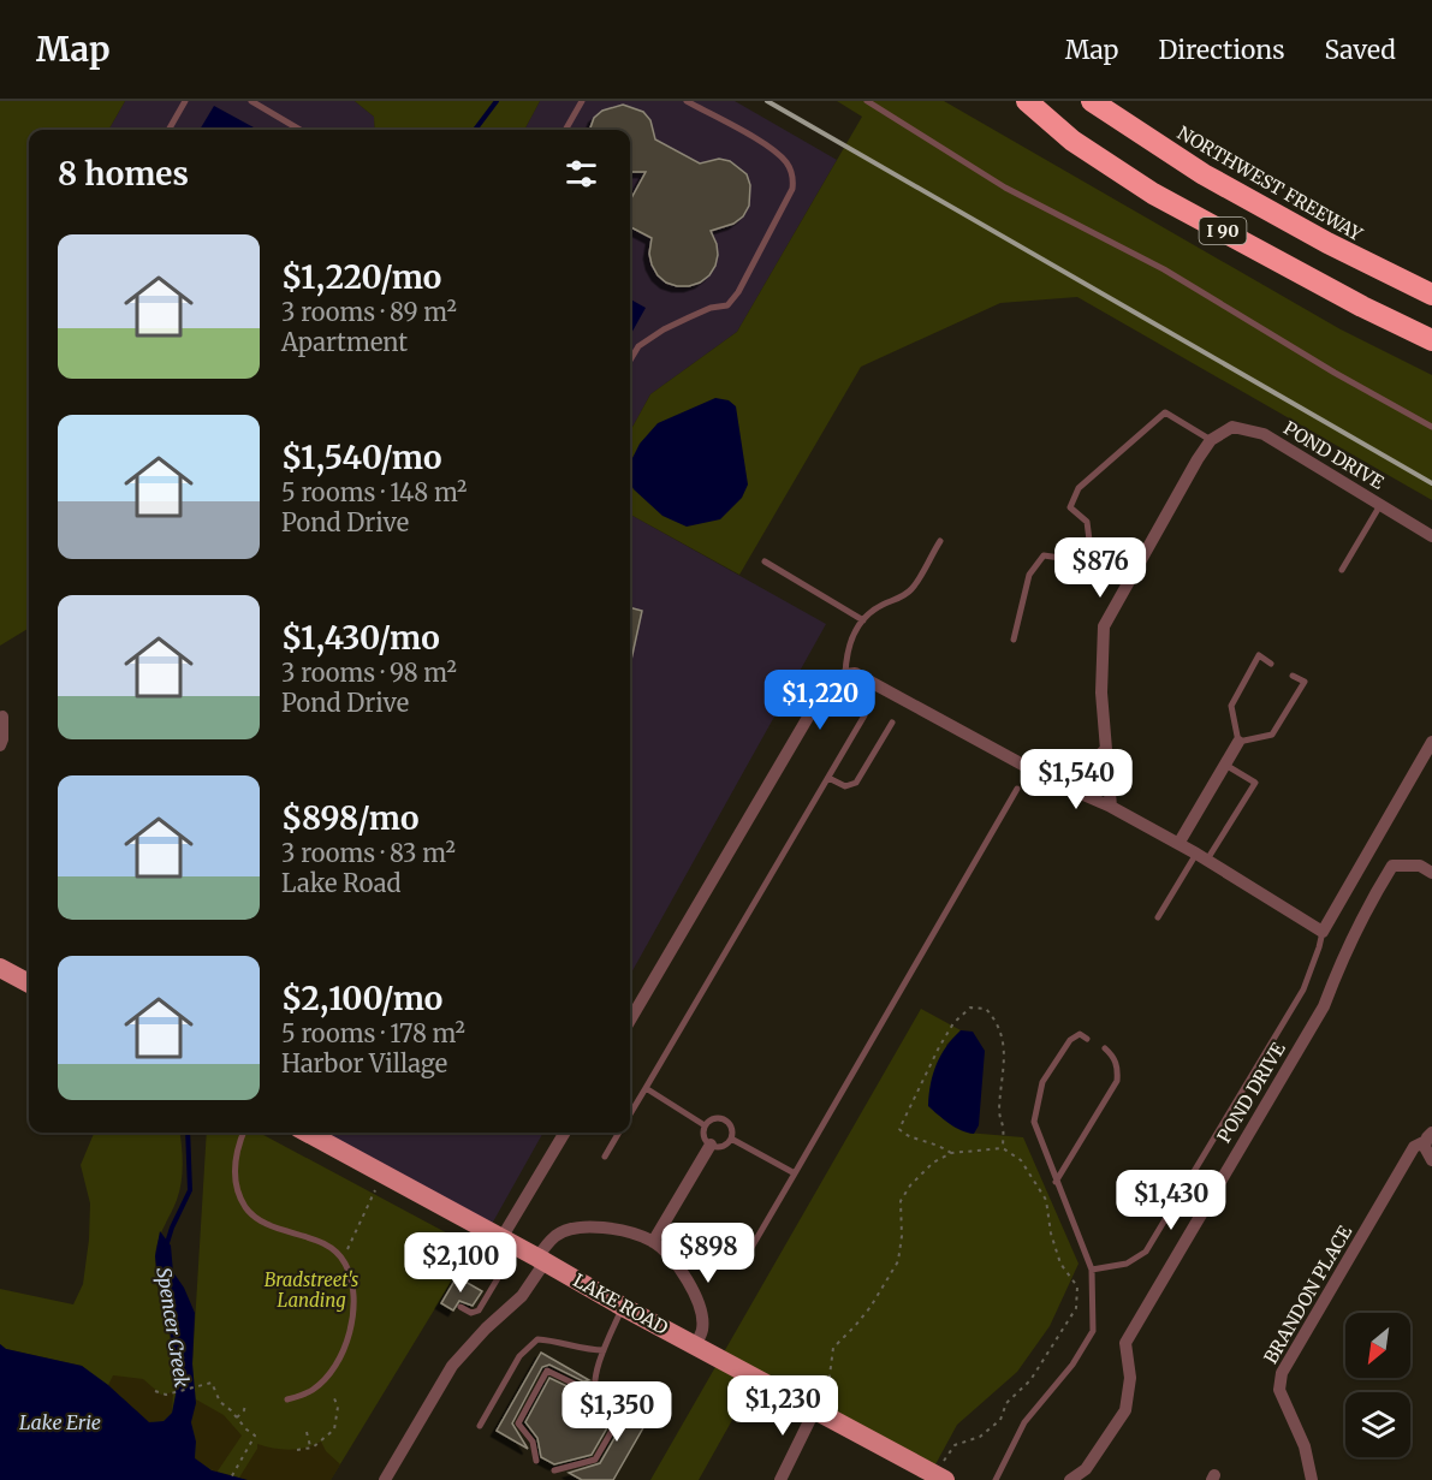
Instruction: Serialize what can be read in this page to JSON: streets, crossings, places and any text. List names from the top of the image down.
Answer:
{
  "streets": {
    "highway": ["NORTHWEST FREEWAY", "I 90"],
    "main road": ["LAKE ROAD"],
    "street": ["POND DRIVE", "BRANDON PLACE"]
  },
  "water": ["Spencer Creek", "Lake Erie"],
  "parks": ["Bradstreet's Landing"],
  "north": "bottom left",
  "page": {
    "header": "Map",
    "nav": ["Map", "Directions", "Saved"],
    "heading": "8 homes",
    "list": [
      {
        "name": "$1,220/mo",
        "note": "3 rooms · 89 m² · Apartment"
      },
      {
        "name": "$1,540/mo",
        "note": "5 rooms · 148 m² · Pond Drive"
      },
      {
        "name": "$1,430/mo",
        "note": "3 rooms · 98 m² · Pond Drive"
      },
      {
        "name": "$898/mo",
        "note": "3 rooms · 83 m² · Lake Road"
      },
      {
        "name": "$2,100/mo",
        "note": "5 rooms · 178 m² · Harbor Village"
      }
    ],
    "price": [
      "$876",
      "$1,220",
      "$1,540",
      "$1,430",
      "$898",
      "$2,100",
      "$1,230",
      "$1,350"
    ]
  }
}
